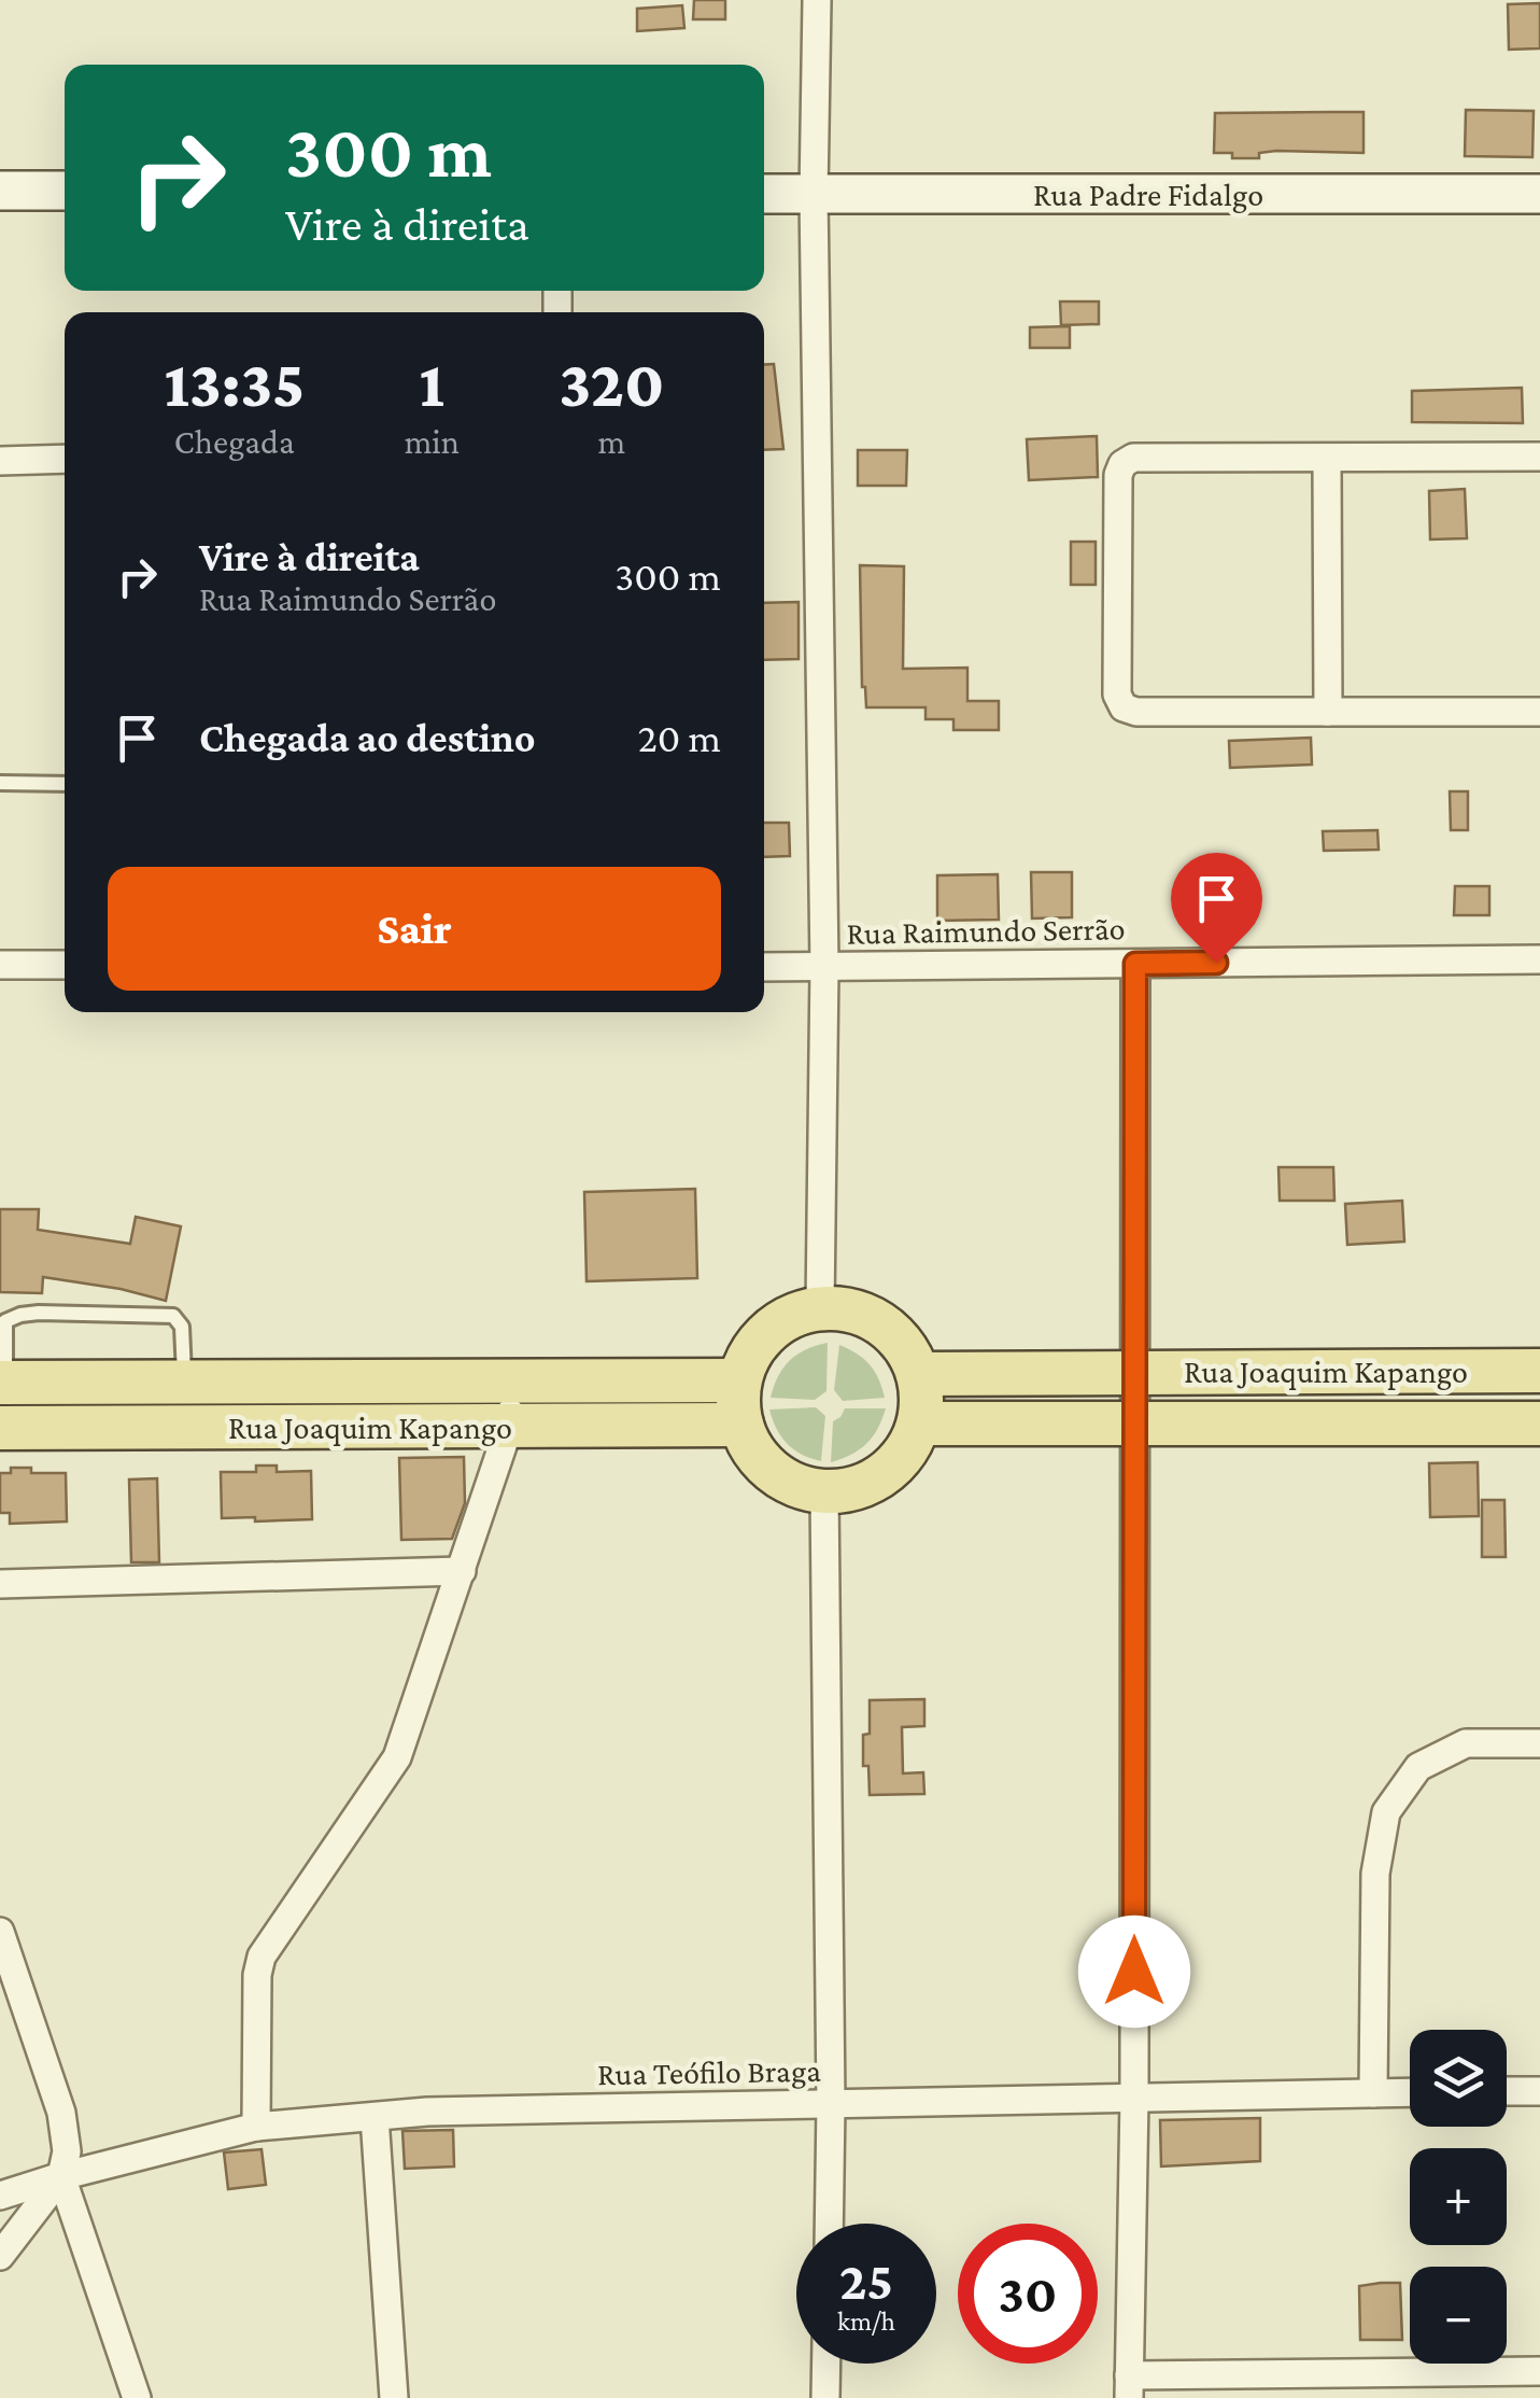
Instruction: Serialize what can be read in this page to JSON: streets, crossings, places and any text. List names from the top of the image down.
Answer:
{
  "streets": {
    "main road": ["Rua Joaquim Kapango"],
    "street": ["Rua Padre Fidalgo", "Rua Raimundo Serrão", "Rua Teófilo Braga"]
  },
  "page": {
    "turn": ["300 m", "Vire à direita"],
    "eta": [
      "13:35",
      "Chegada",
      "1",
      "min",
      "320",
      "m"
    ],
    "list": [
      {
        "name": "Vire à direita",
        "note": "Rua Raimundo Serrão",
        "value": "300 m"
      },
      {
        "name": "Chegada ao destino",
        "value": "20 m"
      }
    ],
    "buttons": "Sair",
    "map_buttons": ["+", "−"],
    "speed": "25 km/h",
    "limit": "30"
  }
}
